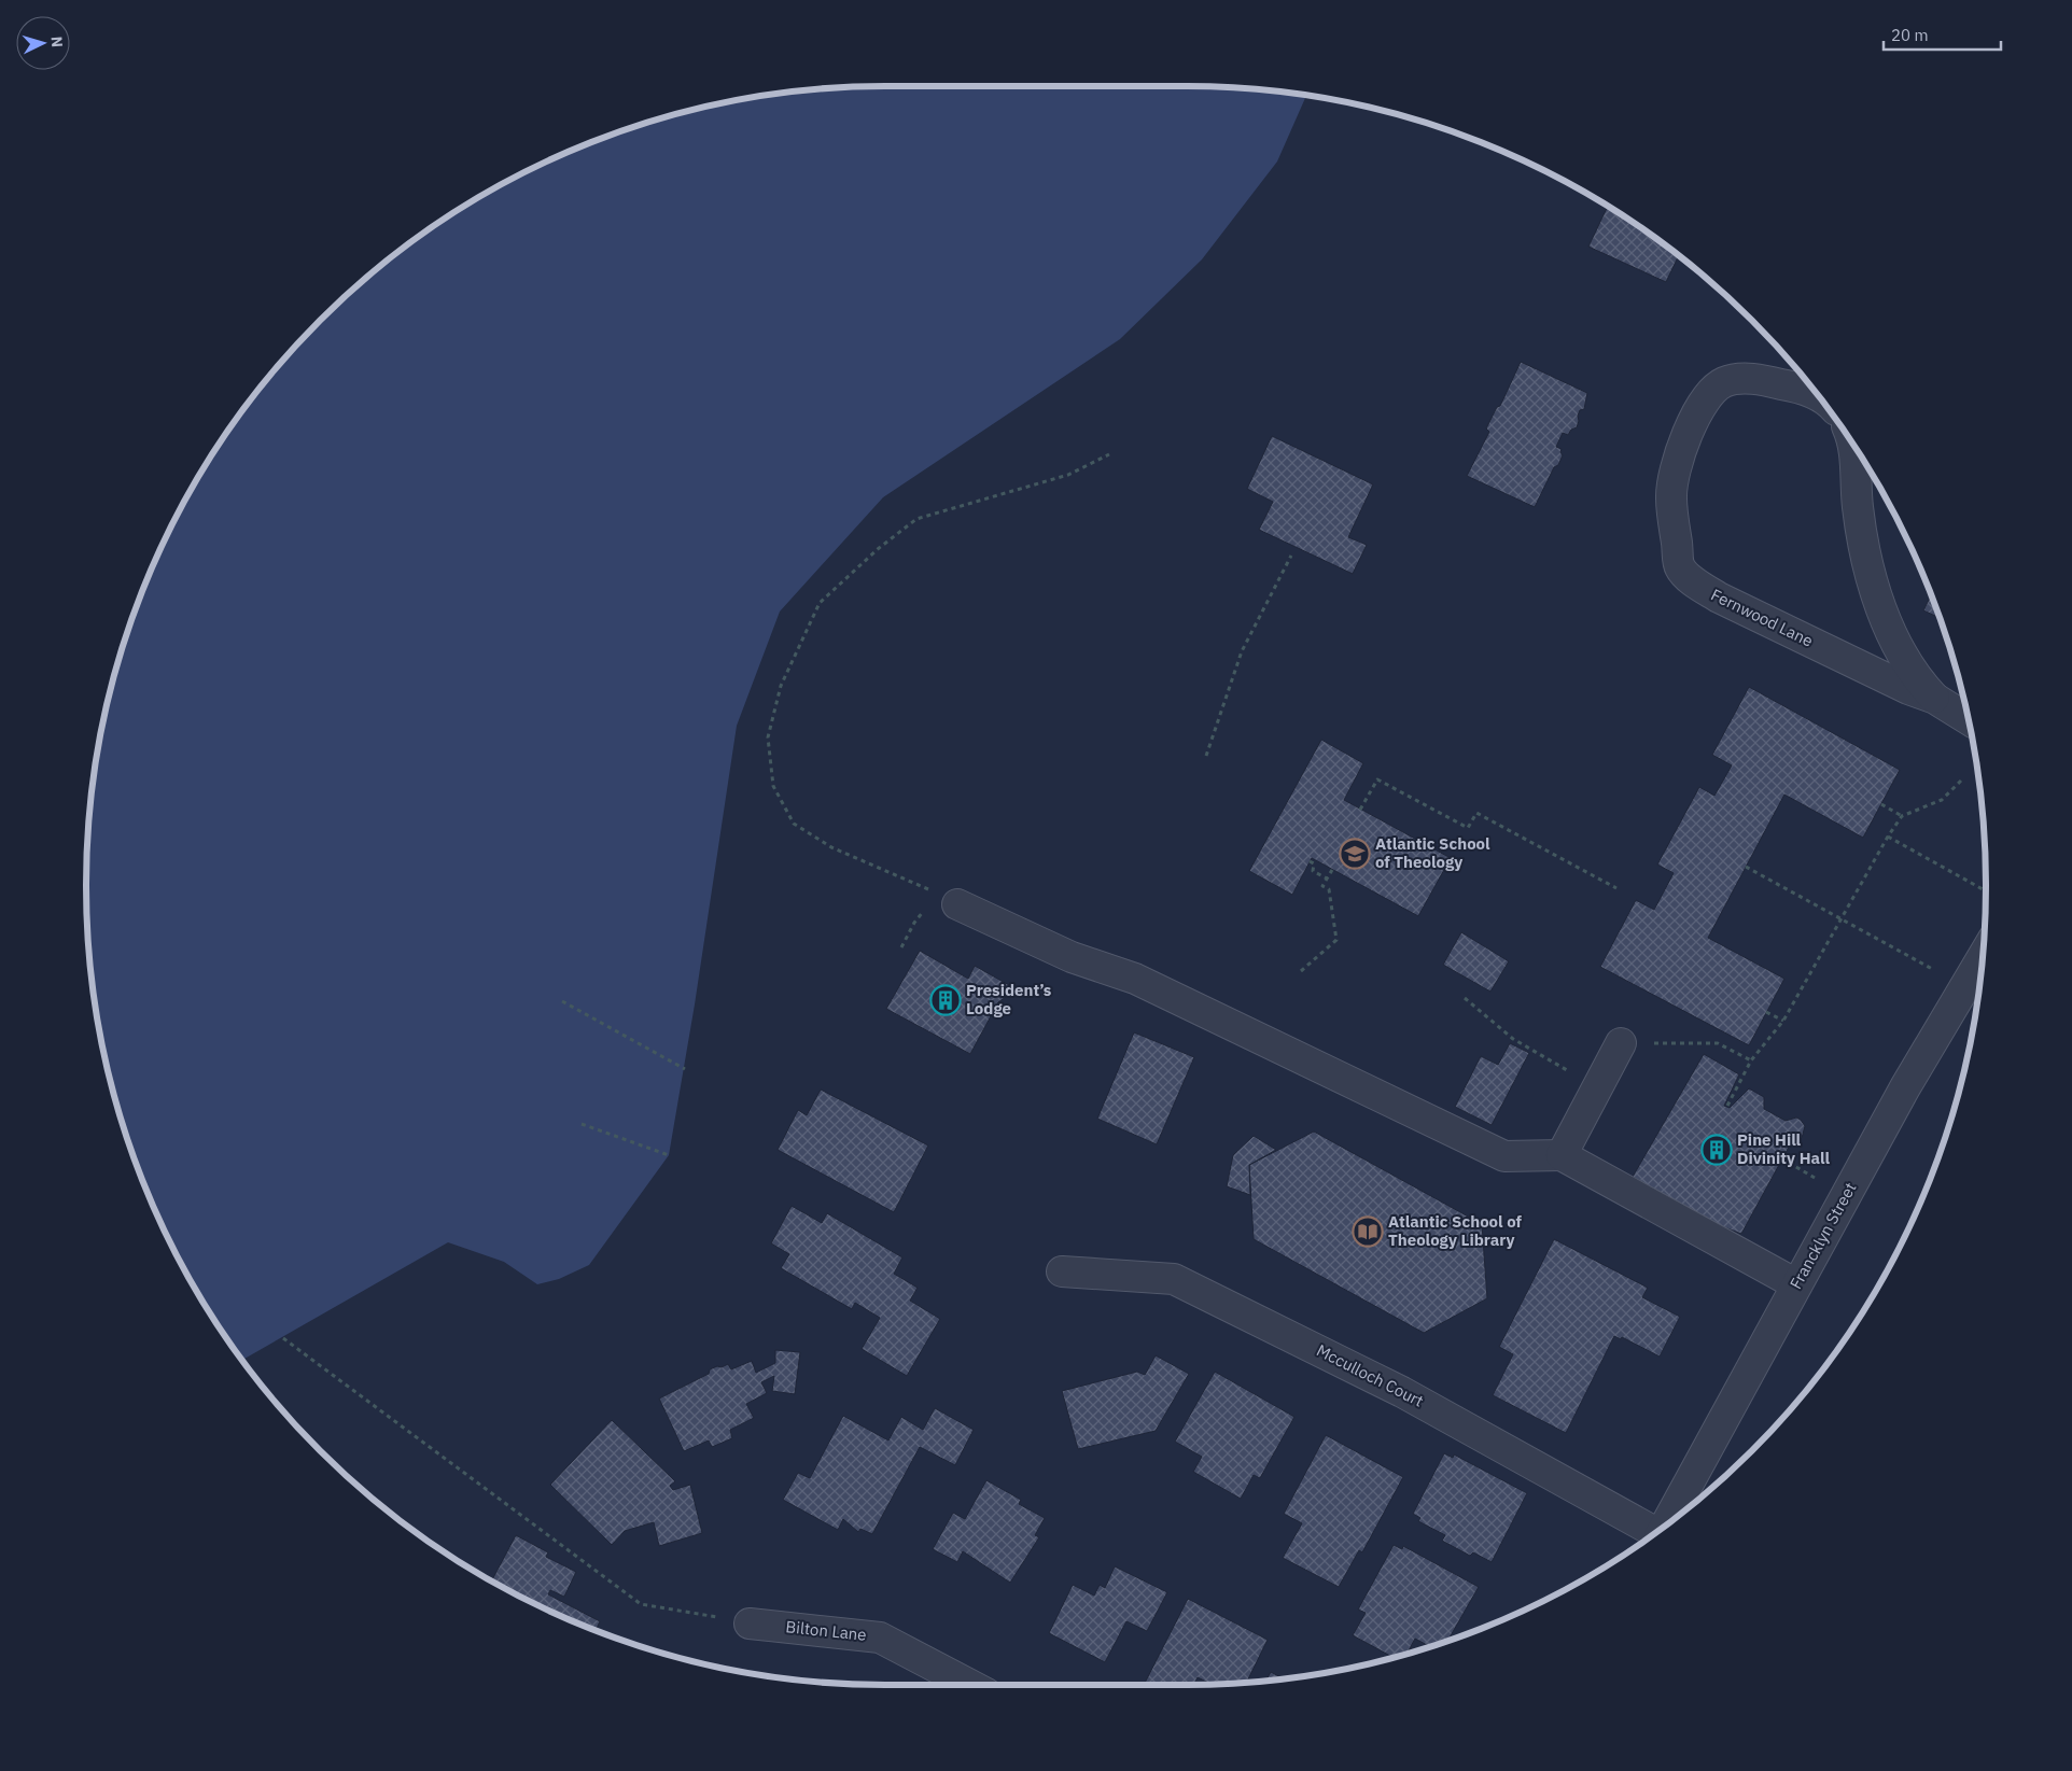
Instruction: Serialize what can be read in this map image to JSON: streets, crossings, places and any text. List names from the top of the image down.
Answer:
{
  "streets": {
    "street": [
      "Fernwood Lane",
      "Francklyn Street",
      "Mcculloch Court",
      "Bilton Lane"
    ]
  },
  "places": {
    "school or university": ["Atlantic School of Theology"],
    "building": ["President’s Lodge", "Pine Hill Divinity Hall"],
    "library": ["Atlantic School of Theology Library"]
  },
  "scale_bar": "20 m",
  "north": "right"
}
